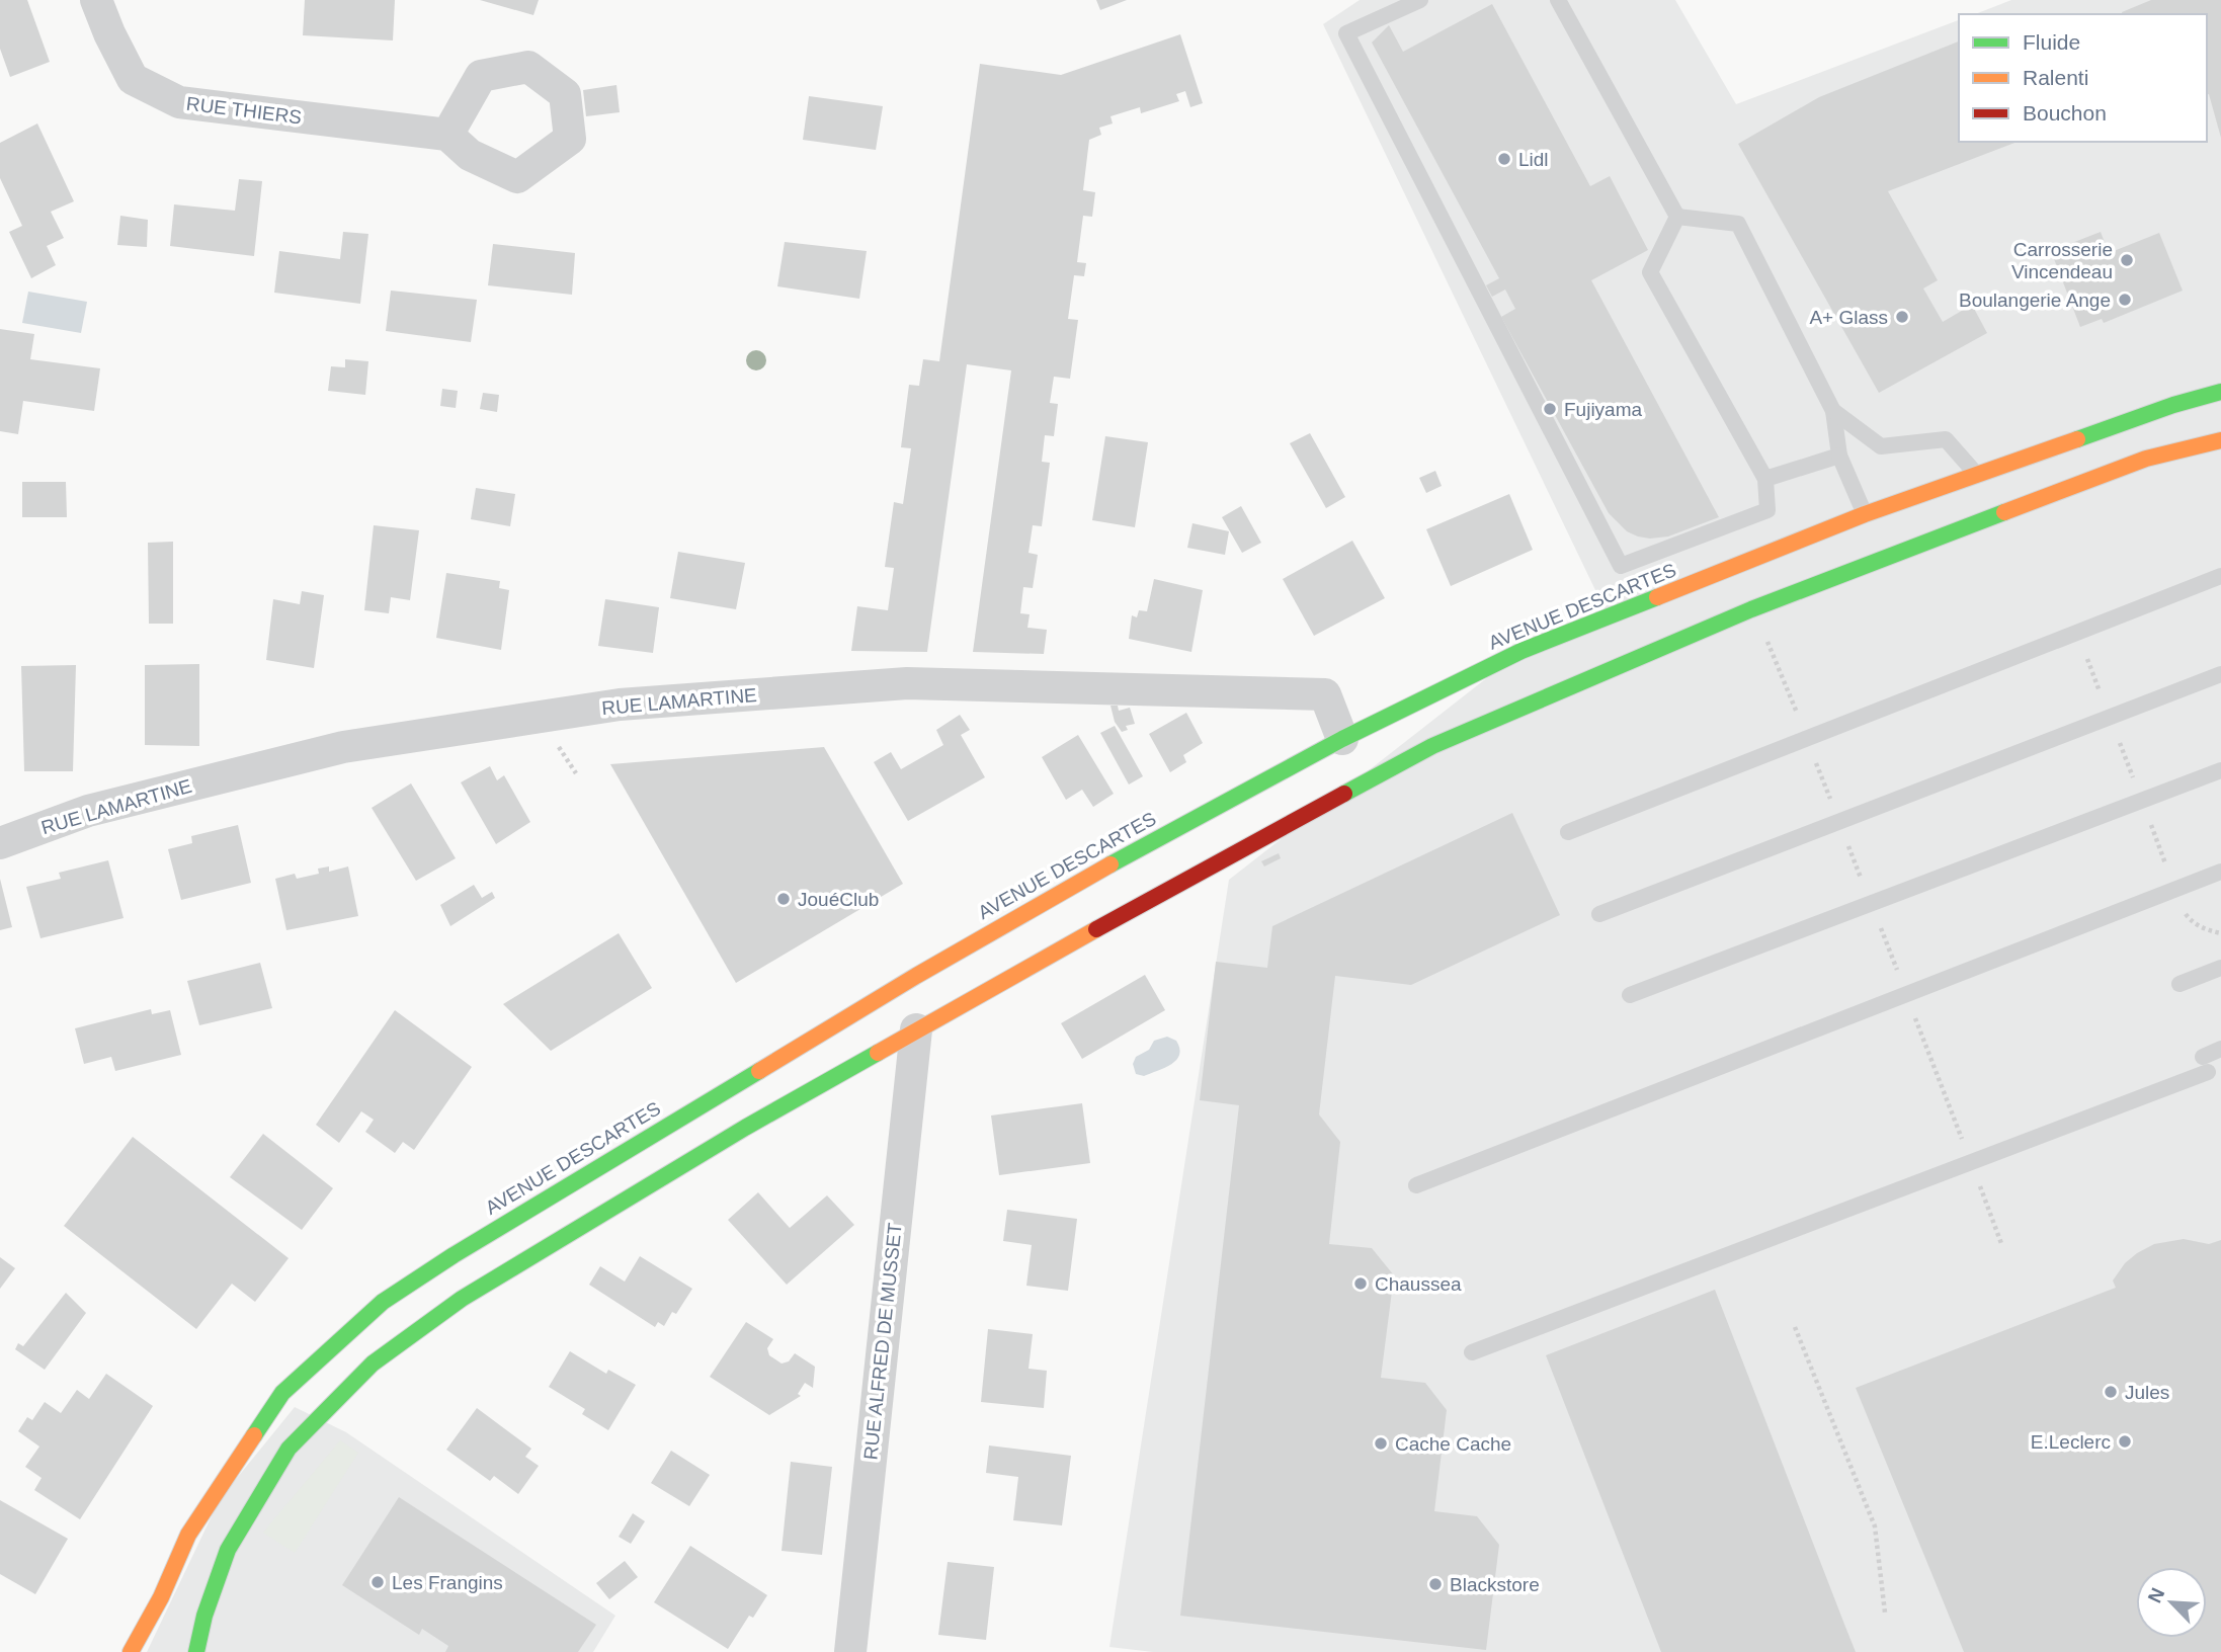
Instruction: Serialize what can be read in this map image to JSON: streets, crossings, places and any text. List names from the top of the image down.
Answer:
{
  "streets": {
    "main road": ["AVENUE DESCARTES"],
    "street": ["RUE THIERS", "RUE LAMARTINE", "RUE ALFRED DE MUSSET"]
  },
  "crossings": [
    ["AVENUE DESCARTES", "RUE LAMARTINE"]
  ],
  "places": [
    "Lidl",
    "Carrosserie Vincendeau",
    "Boulangerie Ange",
    "A+ Glass",
    "Fujiyama",
    "JouéClub",
    "Chaussea",
    "Jules",
    "E.Leclerc",
    "Cache Cache",
    "Les Frangins",
    "Blackstore"
  ],
  "legend": ["Fluide", "Ralenti", "Bouchon"],
  "north": "top left"
}
